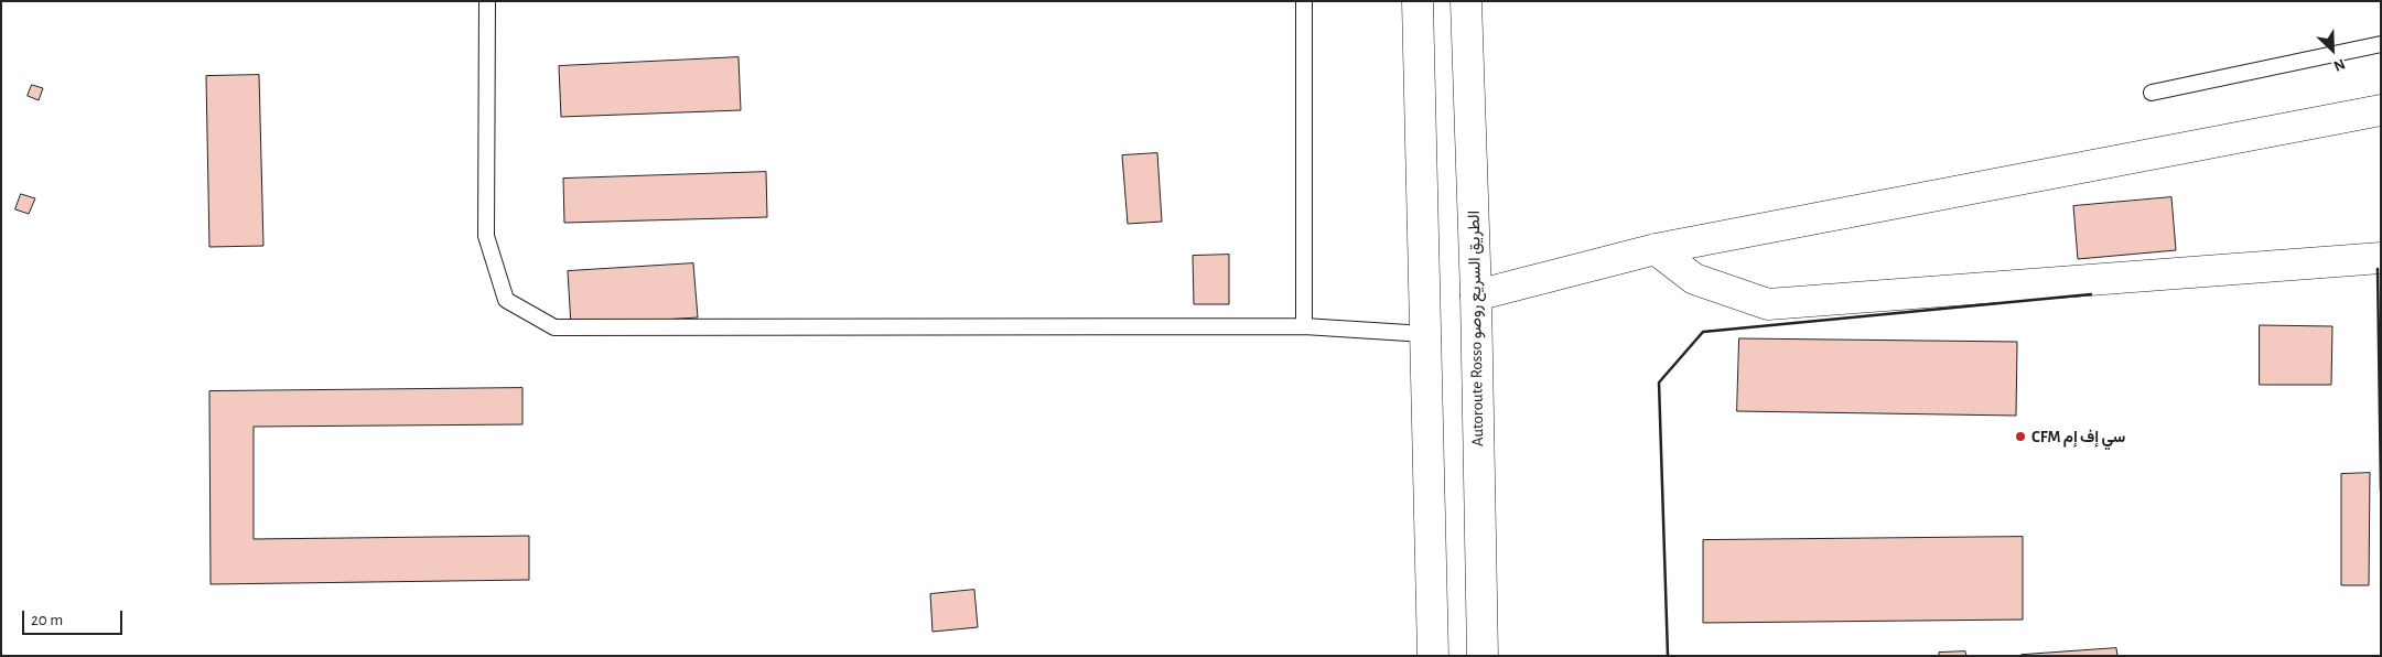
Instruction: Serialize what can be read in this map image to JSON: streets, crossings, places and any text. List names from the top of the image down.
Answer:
{
  "streets": {
    "main road": ["Autoroute Rosso الطريق السريع روصو"]
  },
  "places": ["CFM سي إف إم"],
  "scale_bar": "20 m",
  "north": "bottom right"
}
